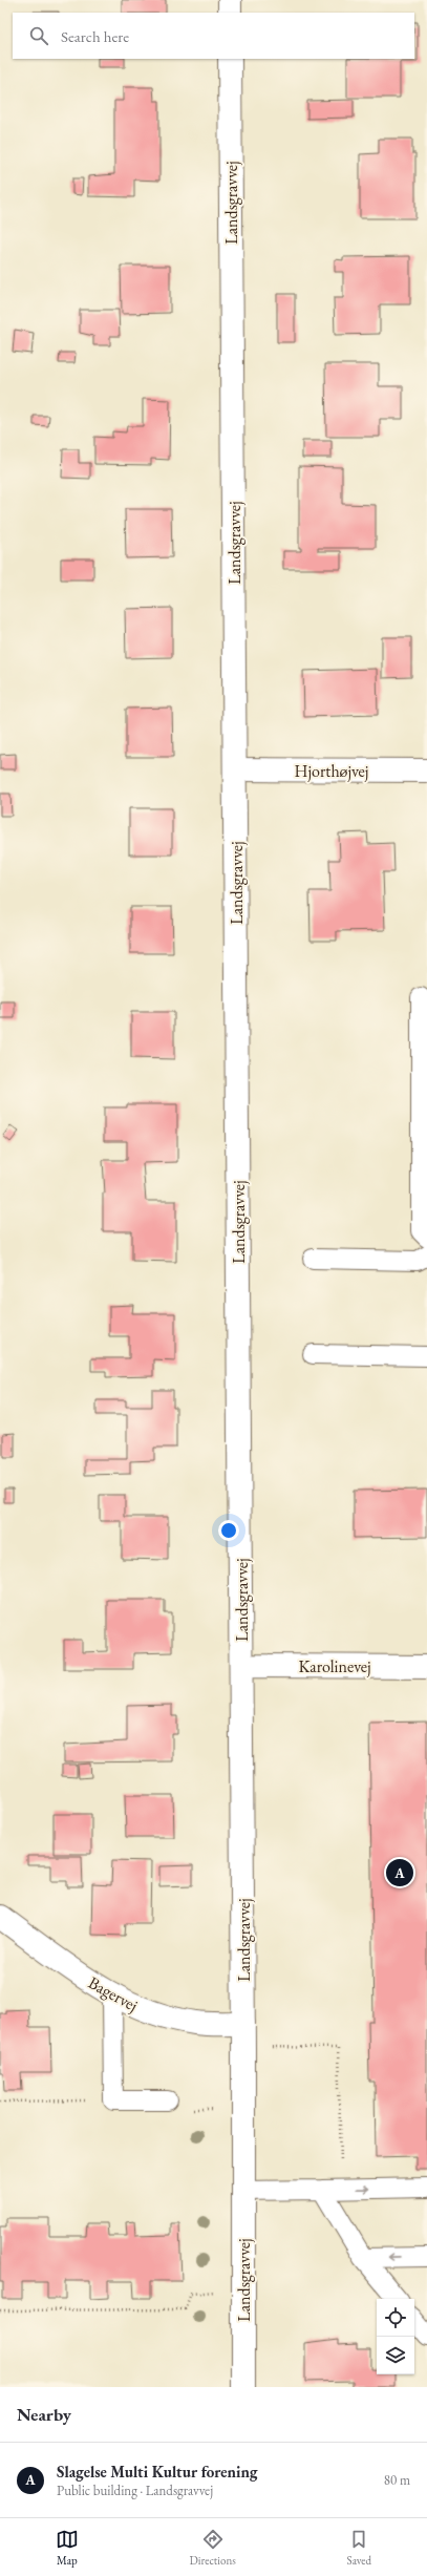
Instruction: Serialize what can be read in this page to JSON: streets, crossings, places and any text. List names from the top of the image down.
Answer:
{
  "streets": {
    "street": [
      "Landsgravvej",
      "Hjorthøjvej",
      "Karolinevej",
      "Bagervej"
    ]
  },
  "crossings": [
    ["Landsgravvej", "Hjorthøjvej"],
    ["Landsgravvej", "Karolinevej"],
    ["Landsgravvej", "Bagervej"]
  ],
  "page": {
    "search": "Search here",
    "pins": "A",
    "heading": "Nearby",
    "list": [
      {
        "mark": "A",
        "name": "Slagelse Multi Kultur forening",
        "note": "Public building · Landsgravvej",
        "value": "80 m"
      }
    ],
    "nav": ["Map", "Directions", "Saved"]
  }
}
